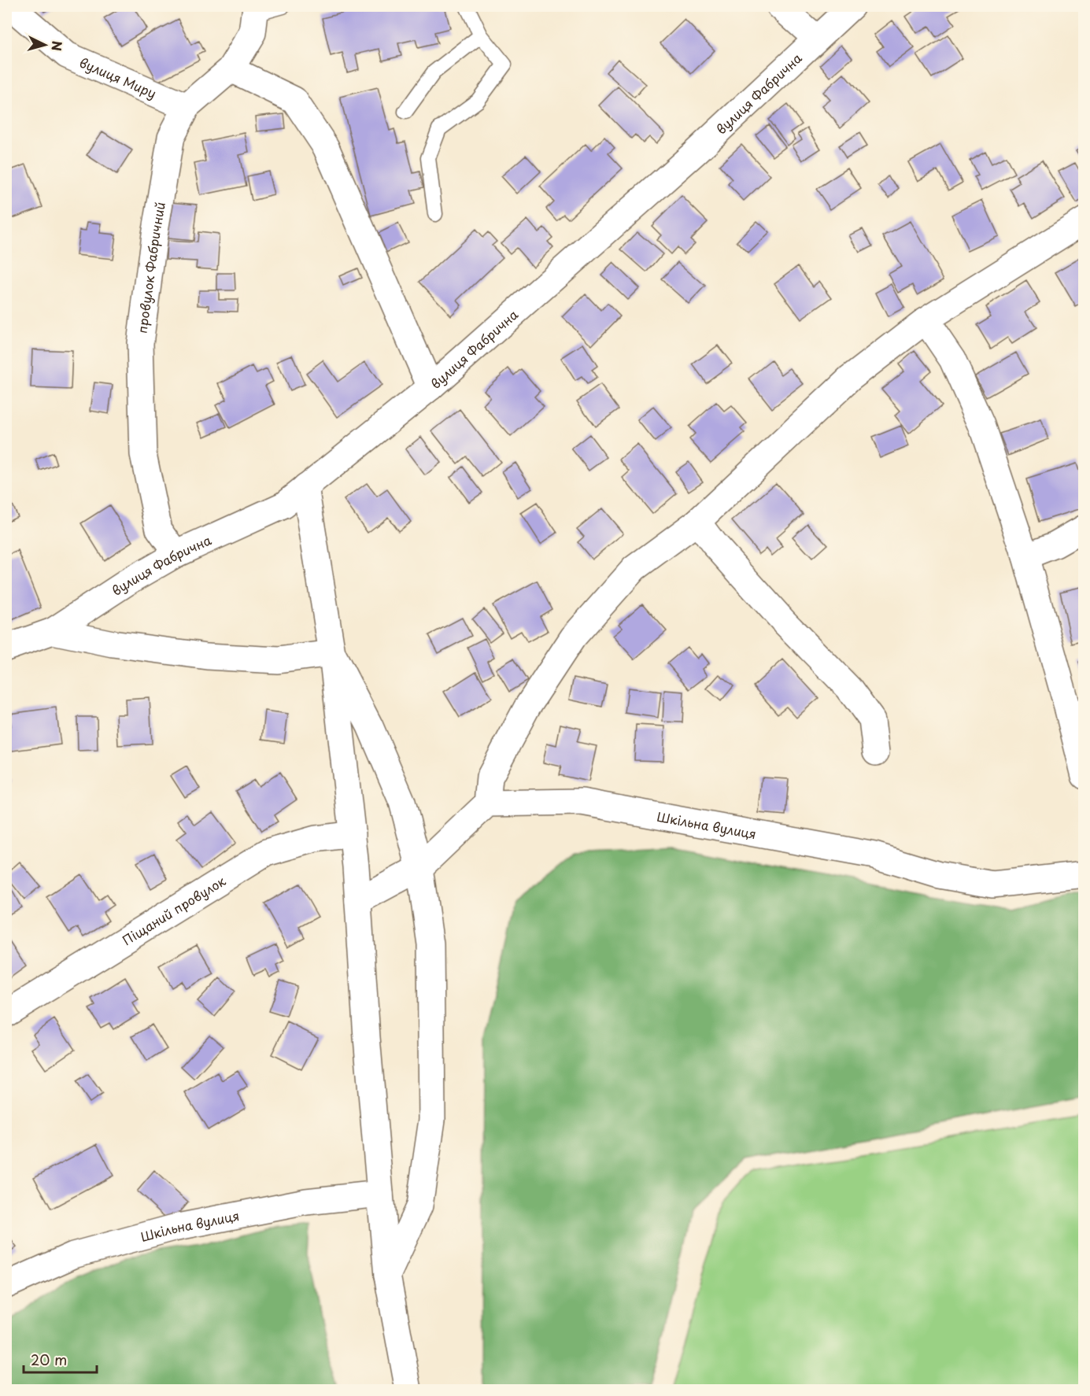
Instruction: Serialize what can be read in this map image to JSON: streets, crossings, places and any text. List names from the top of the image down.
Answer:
{
  "streets": {
    "street": [
      "вулиця Миру",
      "вулиця Фабрична",
      "провулок Фабричний",
      "Шкільна вулиця",
      "Піщаний провулок"
    ]
  },
  "crossings": [
    ["вулиця Миру", "провулок Фабричний"],
    ["вулиця Фабрична", "провулок Фабричний"]
  ],
  "scale_bar": "20 m",
  "north": "right"
}
